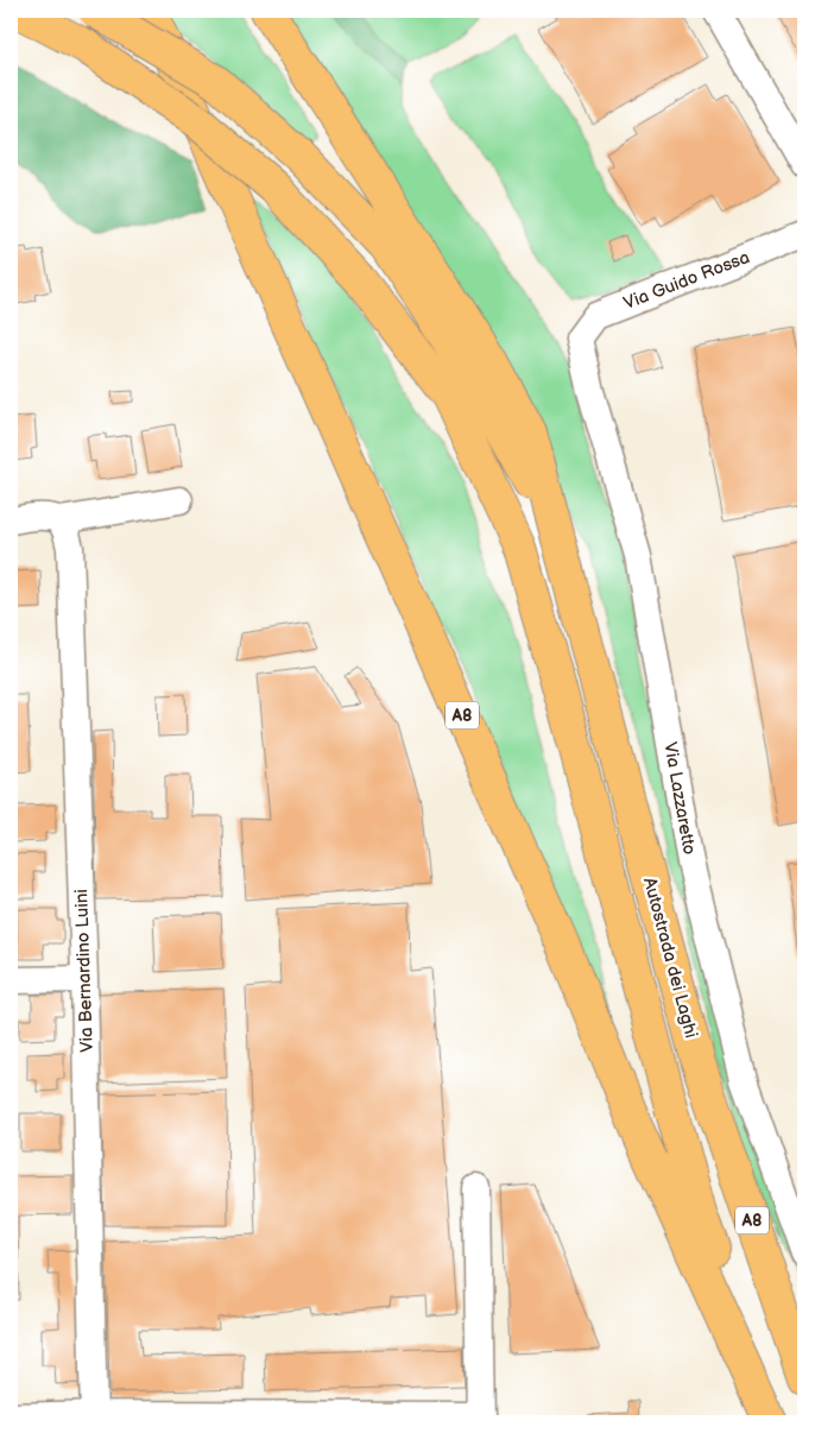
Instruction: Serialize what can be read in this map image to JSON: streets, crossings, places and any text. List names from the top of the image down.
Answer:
{
  "streets": {
    "highway": ["A8", "Autostrada dei Laghi"],
    "street": ["Via Guido Rossa", "Via Lazzaretto", "Via Bernardino Luini"]
  },
  "crossings": [
    ["Via Guido Rossa", "Via Lazzaretto"],
    ["A8", "Autostrada dei Laghi"]
  ]
}
